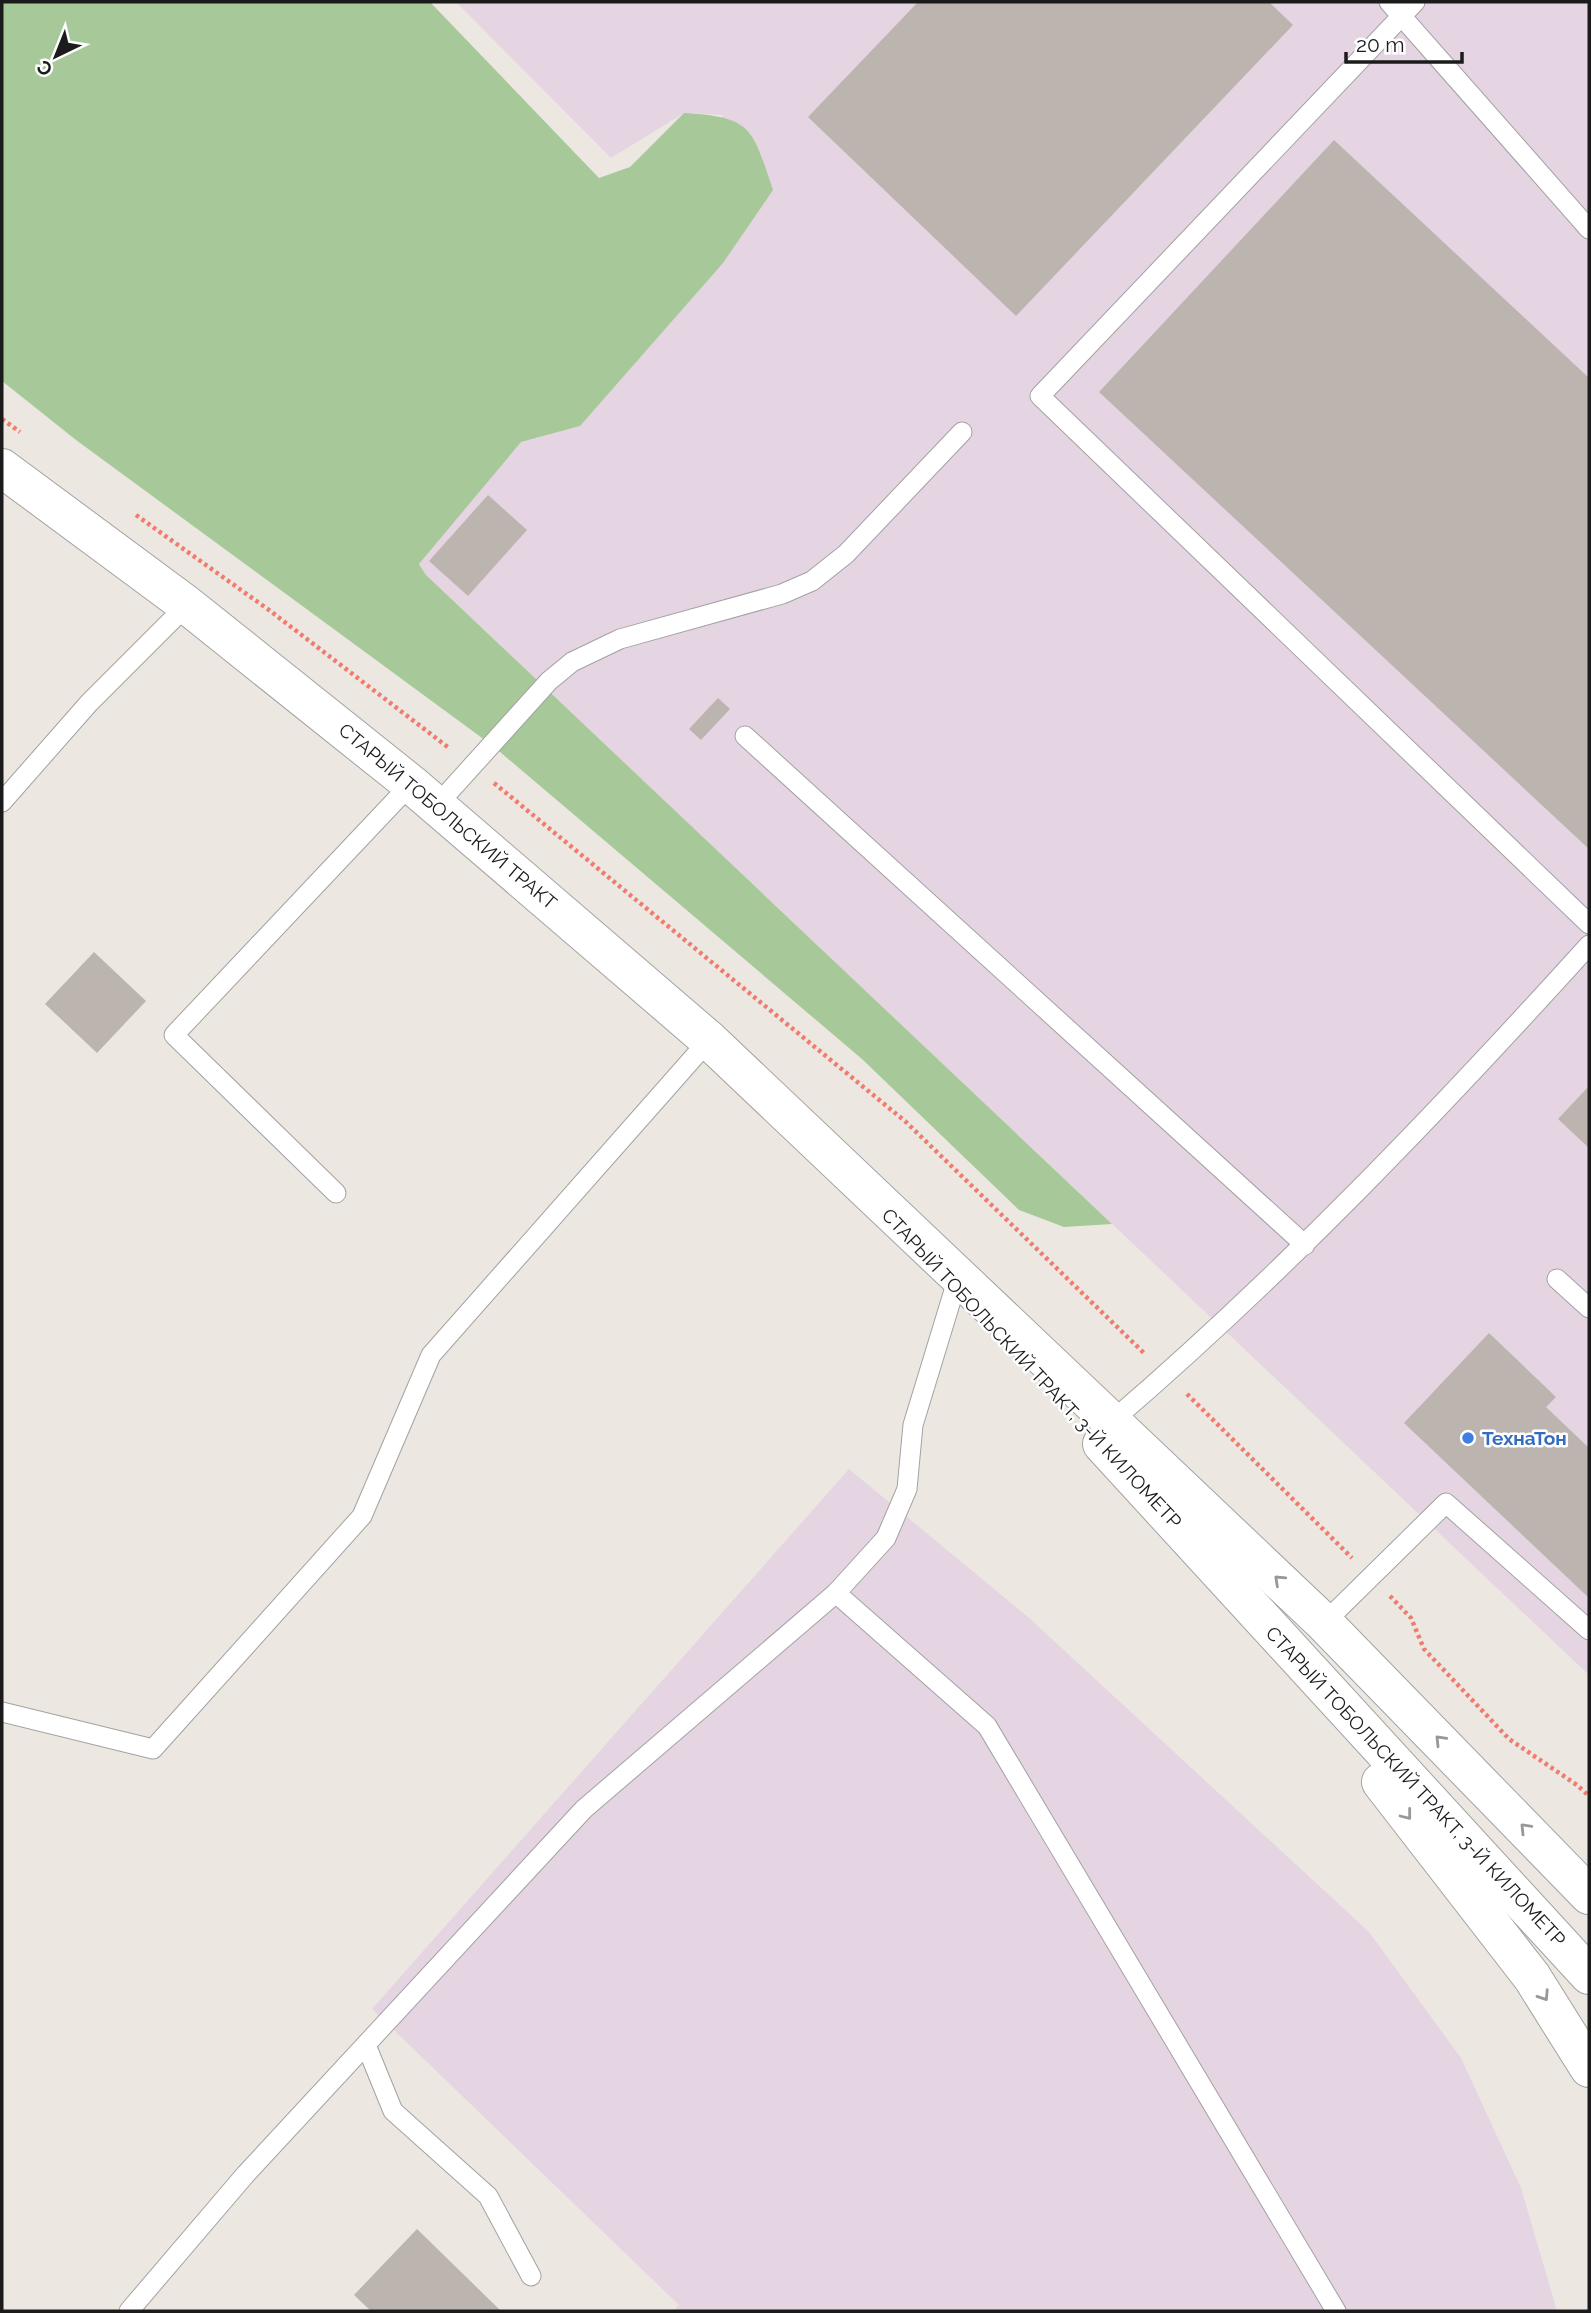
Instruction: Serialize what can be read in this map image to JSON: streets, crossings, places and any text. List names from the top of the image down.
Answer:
{
  "streets": {
    "street": ["СТАРЫЙ ТОБОЛЬСКИЙ ТРАКТ", "СТАРЫЙ ТОБОЛЬСКИЙ ТРАКТ, 3-Й КИЛОМЕТР"]
  },
  "crossings": [
    ["СТАРЫЙ ТОБОЛЬСКИЙ ТРАКТ", "СТАРЫЙ ТОБОЛЬСКИЙ ТРАКТ, 3-Й КИЛОМЕТР"]
  ],
  "places": ["ТехнаТон"],
  "scale_bar": "20 m",
  "north": "bottom left"
}
